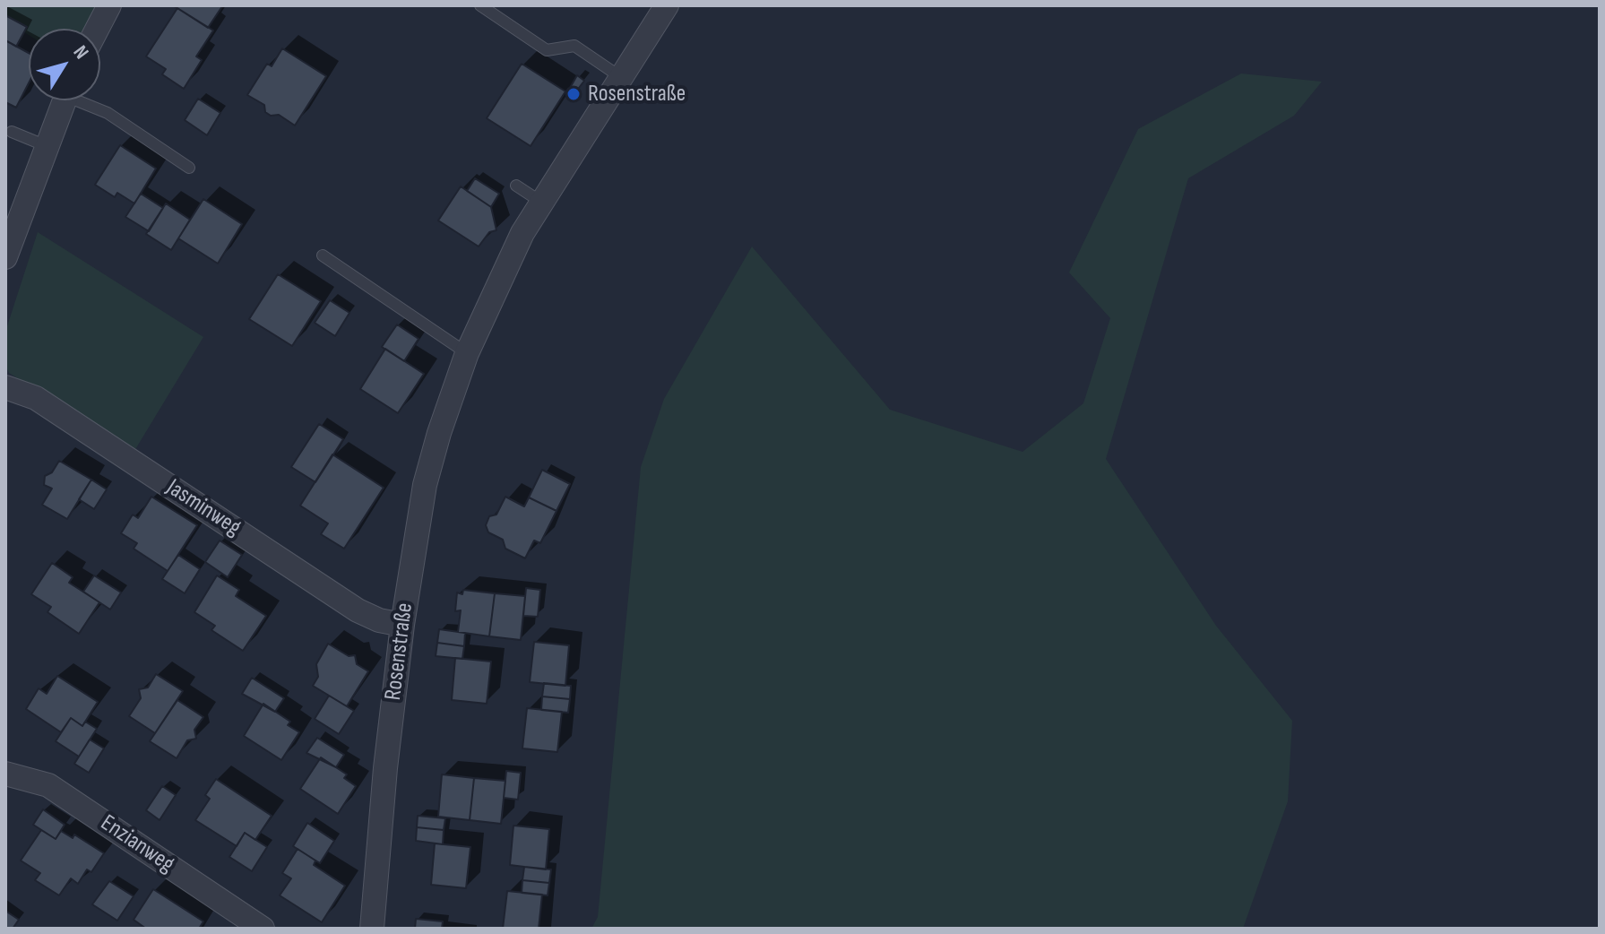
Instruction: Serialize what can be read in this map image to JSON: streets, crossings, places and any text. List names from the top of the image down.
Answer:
{
  "streets": {
    "street": ["Jasminweg", "Rosenstraße", "Enzianweg"]
  },
  "crossings": [
    ["Jasminweg", "Rosenstraße"]
  ],
  "places": ["Rosenstraße"],
  "north": "top right"
}
